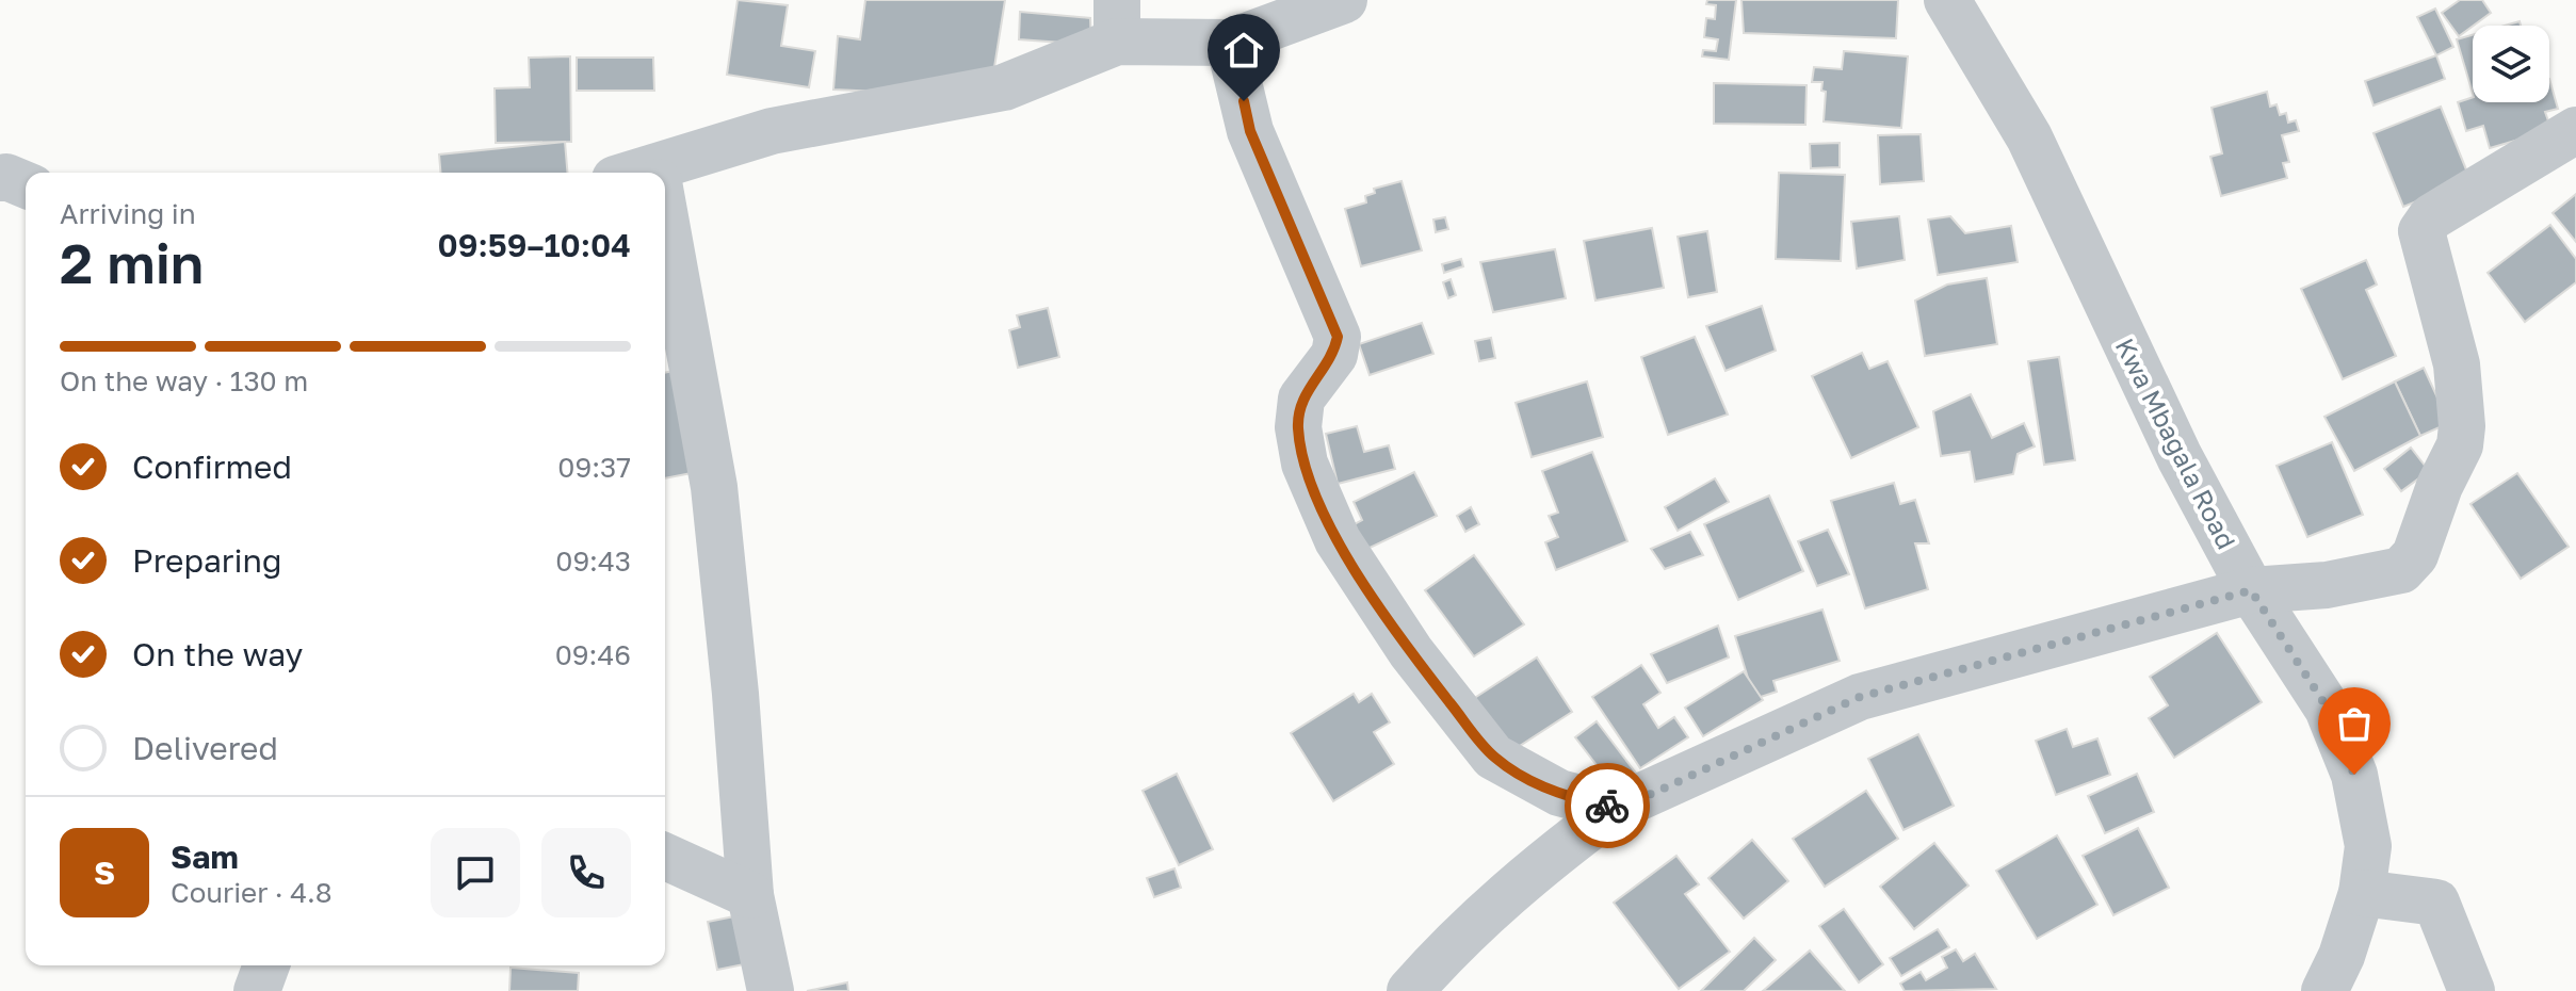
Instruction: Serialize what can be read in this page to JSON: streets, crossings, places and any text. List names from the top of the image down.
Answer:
{
  "streets": {
    "street": ["Kwa Mbagala Road"]
  },
  "page": {
    "heading": ["2 min", "Arriving in", "09:59–10:04"],
    "panel": ["Sam", "Courier · 4.8"],
    "bar": "On the way · 130 m",
    "list": [
      ["Confirmed", "09:37"],
      ["Preparing", "09:43"],
      ["On the way", "09:46"],
      "Delivered"
    ],
    "round": "S"
  }
}
